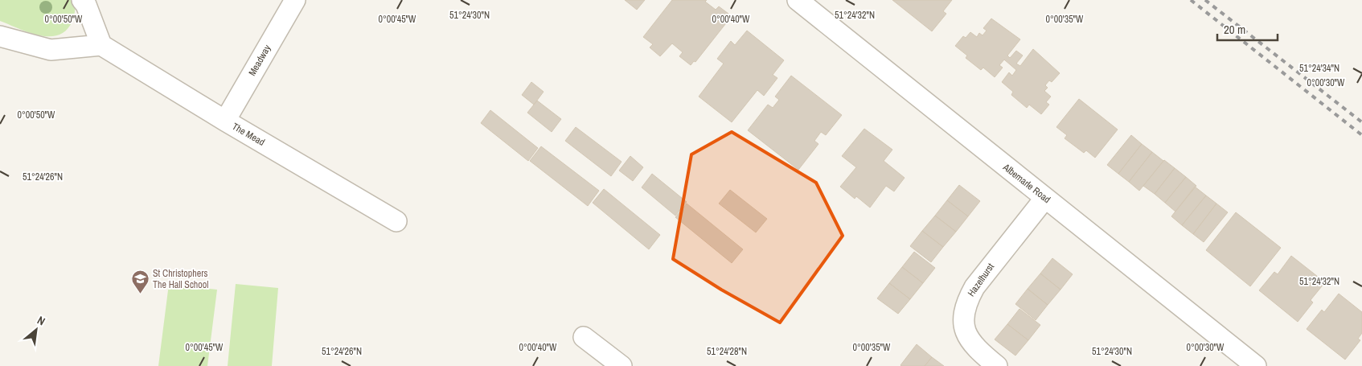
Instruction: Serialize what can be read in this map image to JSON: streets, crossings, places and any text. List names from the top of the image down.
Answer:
{
  "streets": {
    "street": [
      "Meadway",
      "The Mead",
      "Albemarle Road",
      "Hazelhurst"
    ]
  },
  "crossings": [
    ["Meadway", "The Mead"],
    ["Albemarle Road", "Hazelhurst"]
  ],
  "places": {
    "school or university": ["St Christophers The Hall School"]
  },
  "scale_bar": "20 m",
  "north": "top right",
  "coordinates": [
    "51°24'30\"N",
    "51°24'32\"N",
    "0°00'50\"W",
    "0°00'45\"W",
    "0°00'40\"W",
    "0°00'35\"W",
    "51°24'34\"N",
    "0°00'30\"W",
    "51°24'26\"N",
    "51°24'28\"N"
  ]
}
